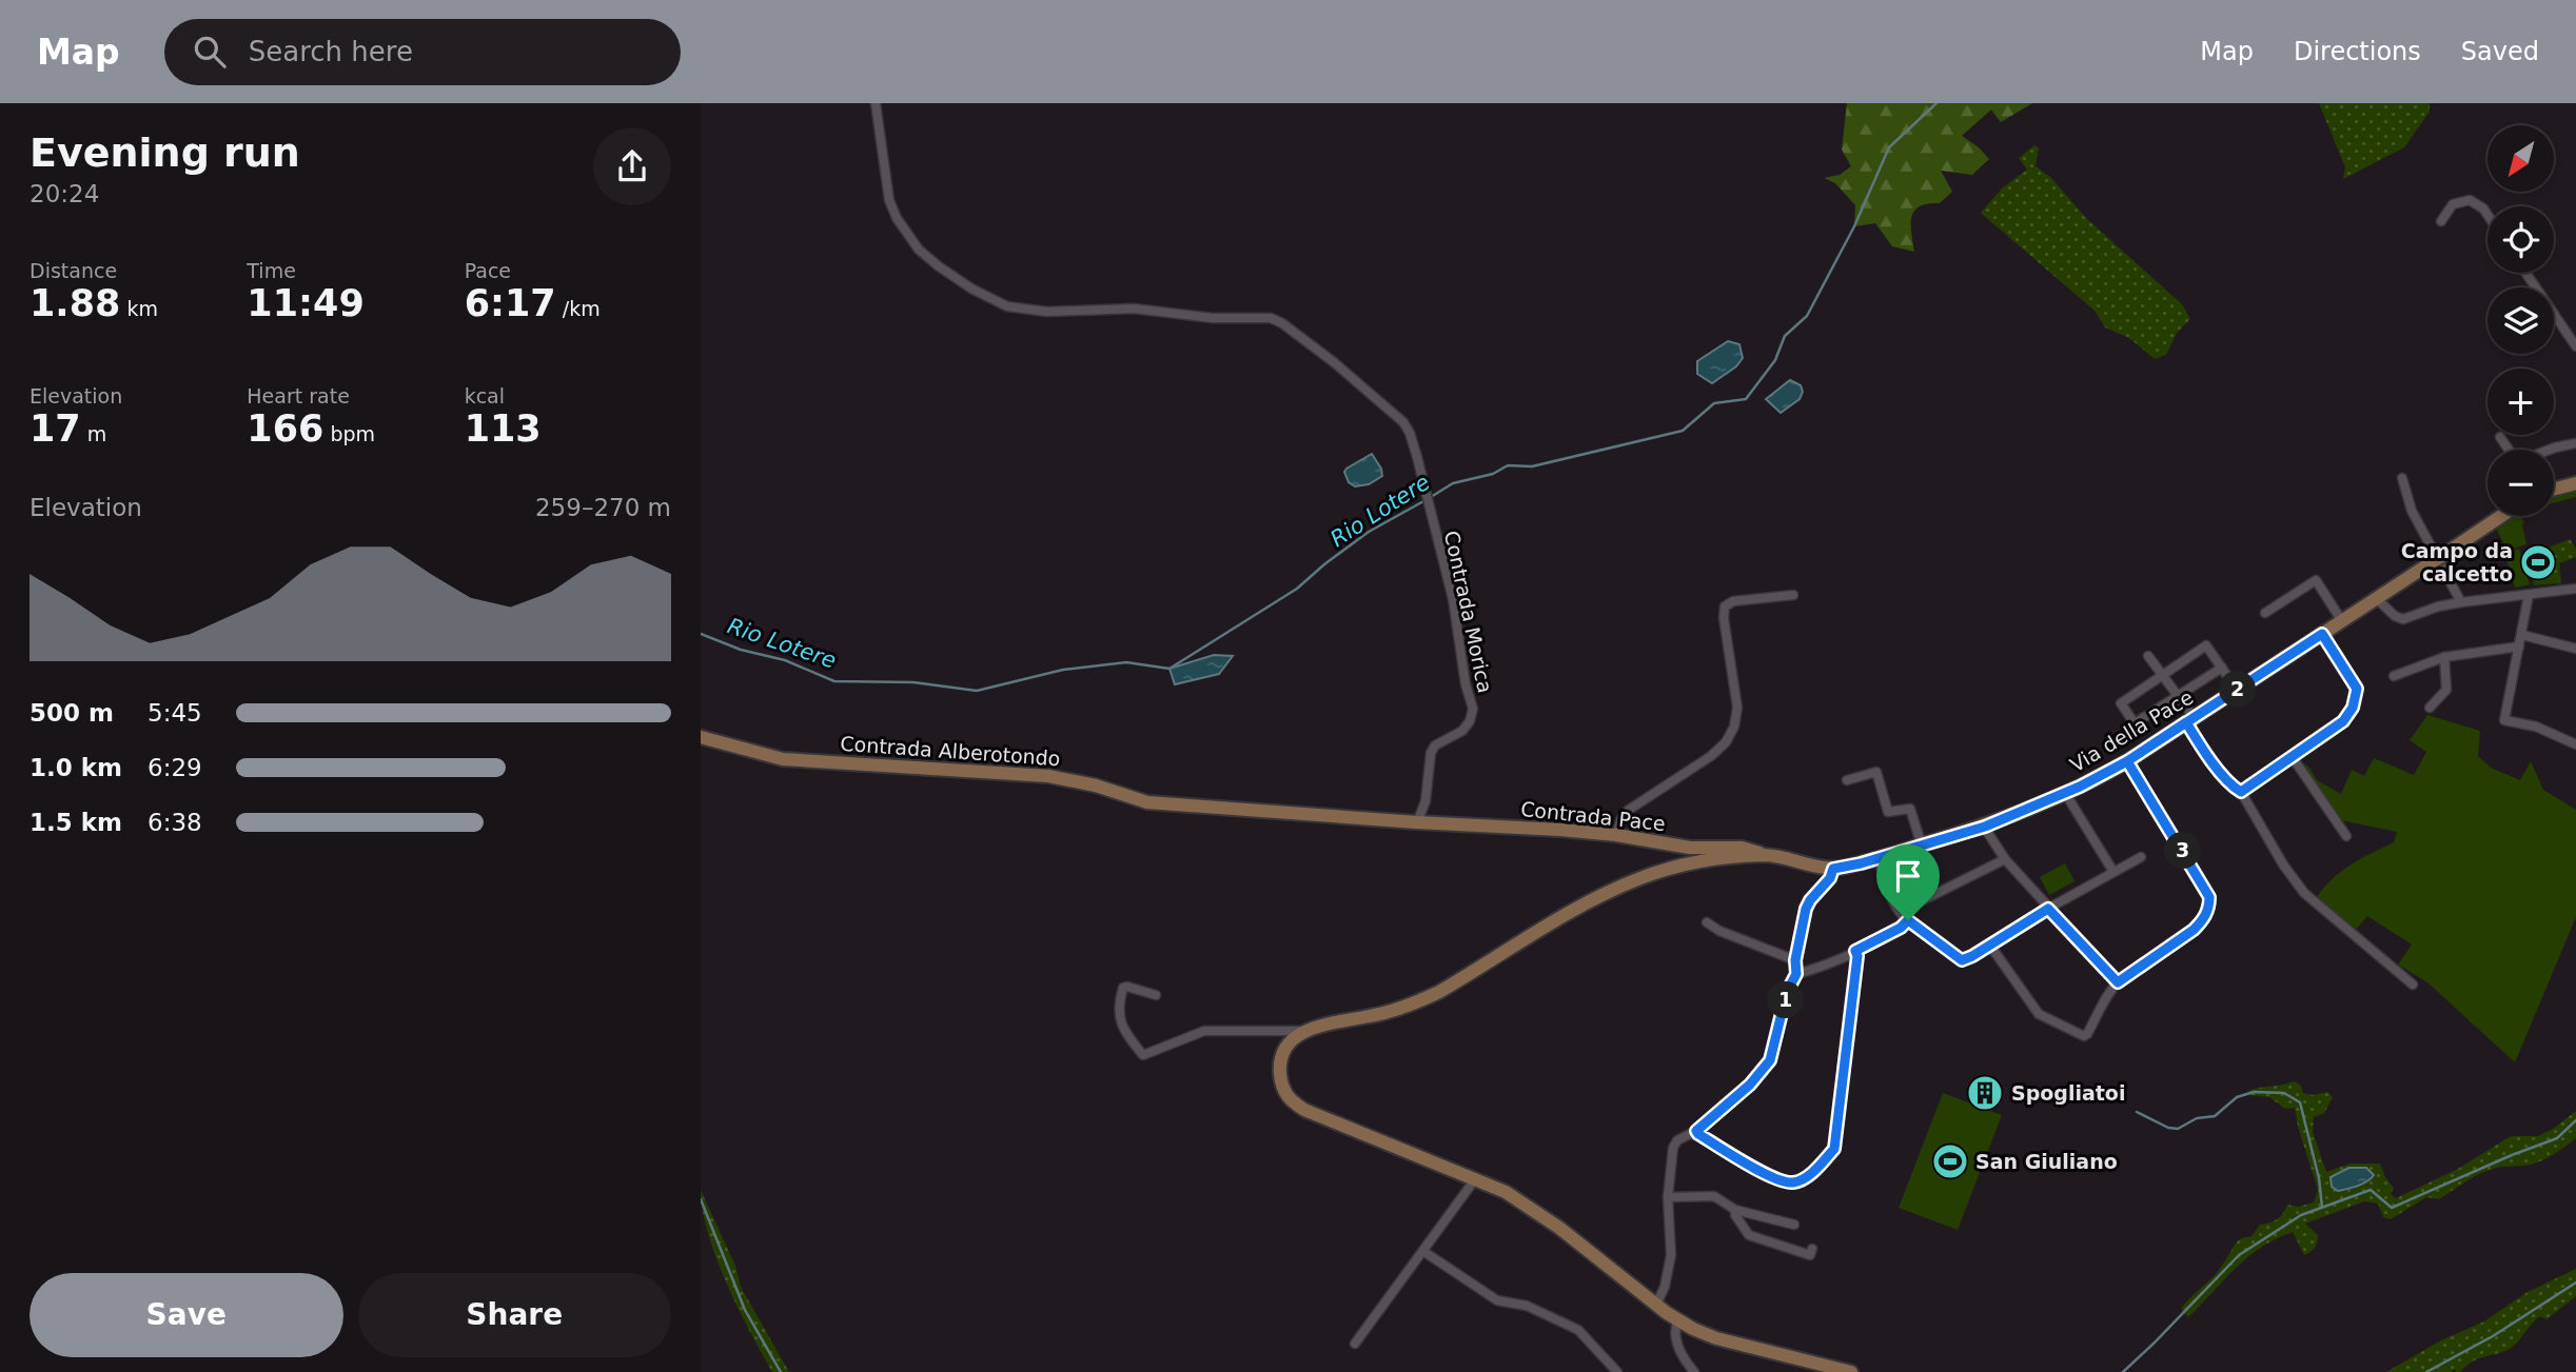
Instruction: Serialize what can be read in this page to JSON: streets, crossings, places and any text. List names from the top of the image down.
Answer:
{
  "streets": {
    "main road": ["Via della Pace", "Contrada Alberotondo", "Contrada Pace"],
    "street": ["Contrada Morica"]
  },
  "crossings": [
    ["Contrada Morica", "Contrada Alberotondo"],
    ["Contrada Morica", "Contrada Pace"],
    ["Via della Pace", "Contrada Pace"],
    ["Contrada Alberotondo", "Contrada Pace"]
  ],
  "water": ["Rio Lotere"],
  "places": {
    "sports": ["Campo da calcetto", "San Giuliano"],
    "building": ["Spogliatoi"]
  },
  "north": "bottom left",
  "page": {
    "header": "Map",
    "search": "Search here",
    "nav": ["Map", "Directions", "Saved"],
    "heading": ["Evening run", "20:24"],
    "map_buttons": ["+", "−"],
    "stats": [
      ["Distance", "1.88 km"],
      ["Time", "11:49"],
      ["Pace", "6:17 /km"],
      ["Elevation", "17 m"],
      ["Heart rate", "166 bpm"],
      ["kcal", "113"]
    ],
    "chart": ["Elevation", "259–270 m"],
    "pins": ["2", "3", "1"],
    "list": [
      {
        "name": "500 m",
        "note": "5:45"
      },
      {
        "name": "1.0 km",
        "note": "6:29"
      },
      {
        "name": "1.5 km",
        "note": "6:38"
      }
    ],
    "buttons": ["Save", "Share"]
  }
}
